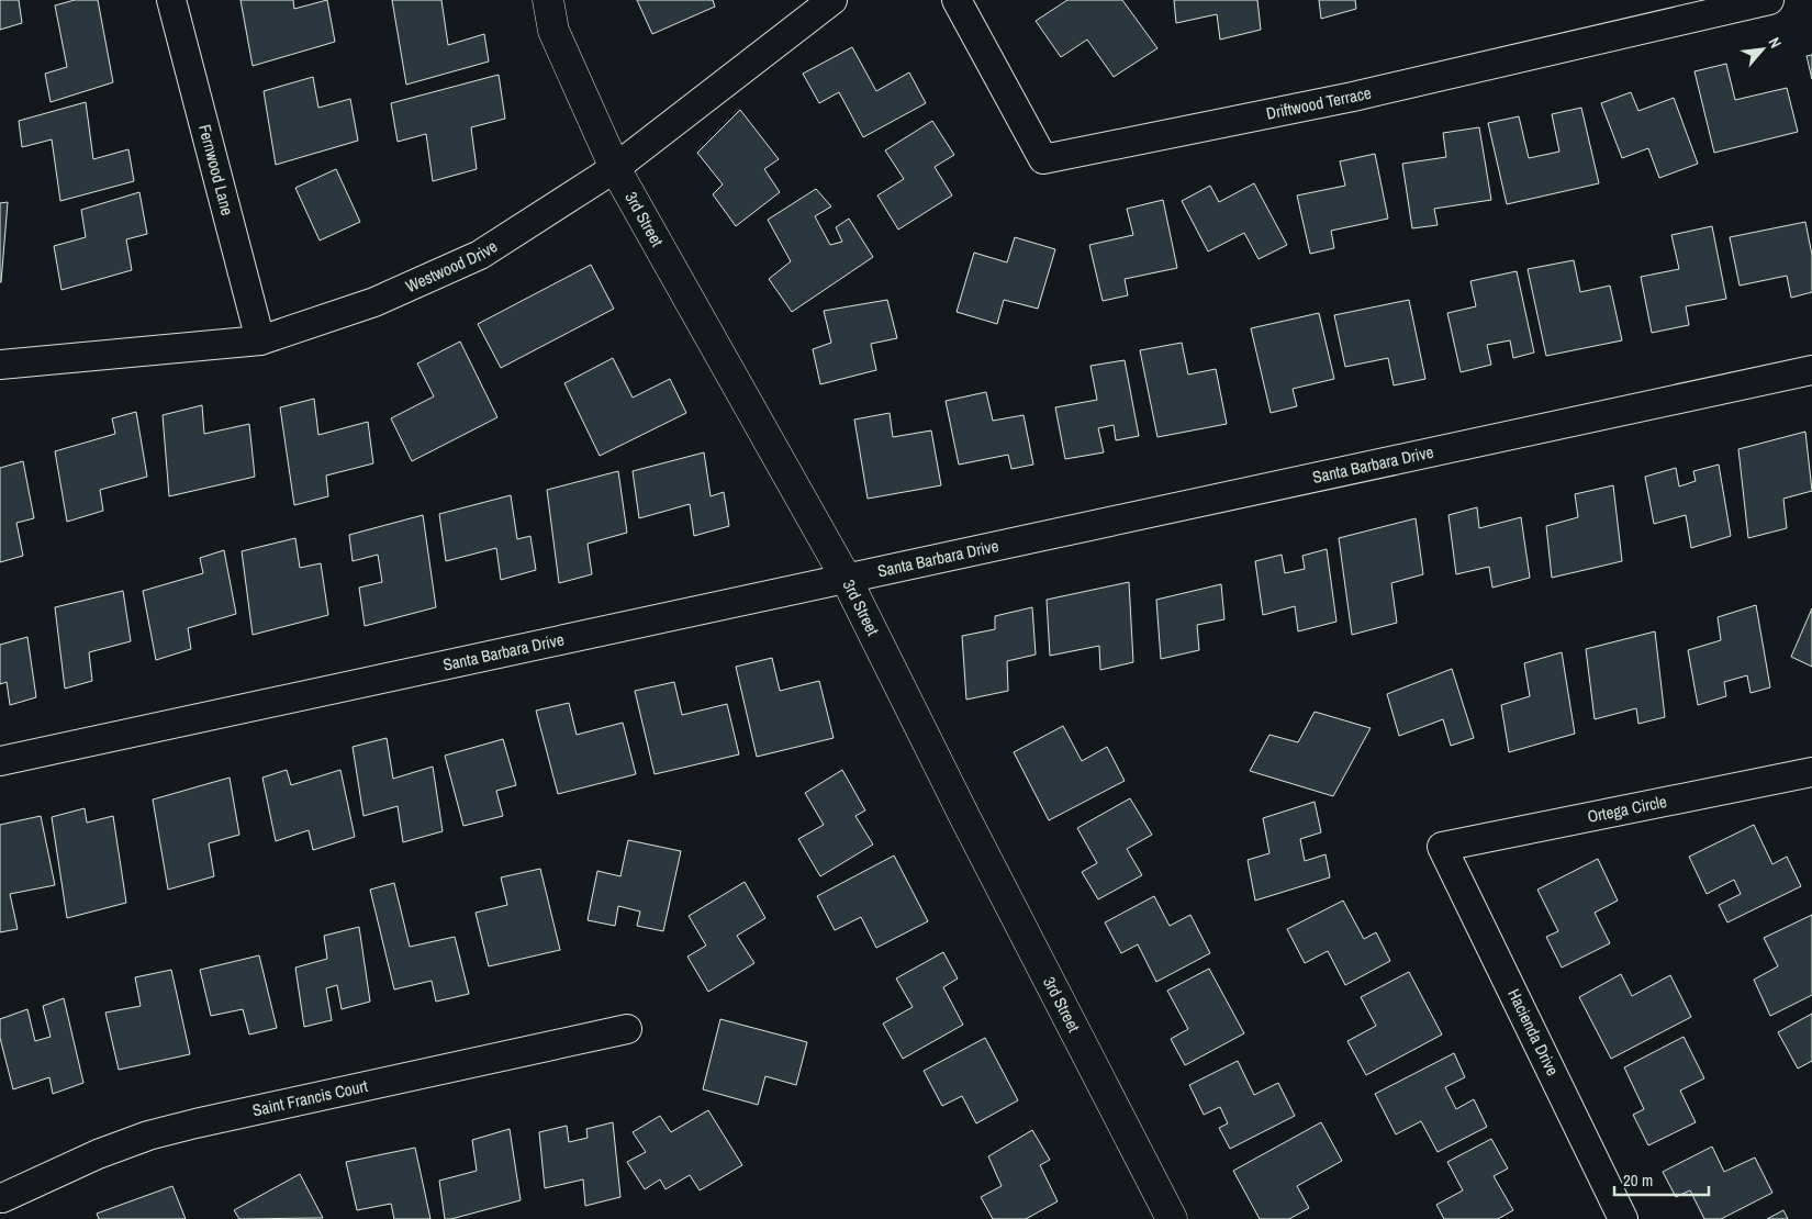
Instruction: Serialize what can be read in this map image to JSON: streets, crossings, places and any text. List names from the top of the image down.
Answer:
{
  "streets": {
    "street": [
      "Driftwood Terrace",
      "Fernwood Lane",
      "3rd Street",
      "Westwood Drive",
      "Santa Barbara Drive",
      "Ortega Circle",
      "Hacienda Drive",
      "Saint Francis Court"
    ]
  },
  "crossings": [
    ["Fernwood Lane", "Westwood Drive"],
    ["3rd Street", "Westwood Drive"],
    ["3rd Street", "Santa Barbara Drive"],
    ["Ortega Circle", "Hacienda Drive"]
  ],
  "scale_bar": "20 m",
  "north": "top right"
}
